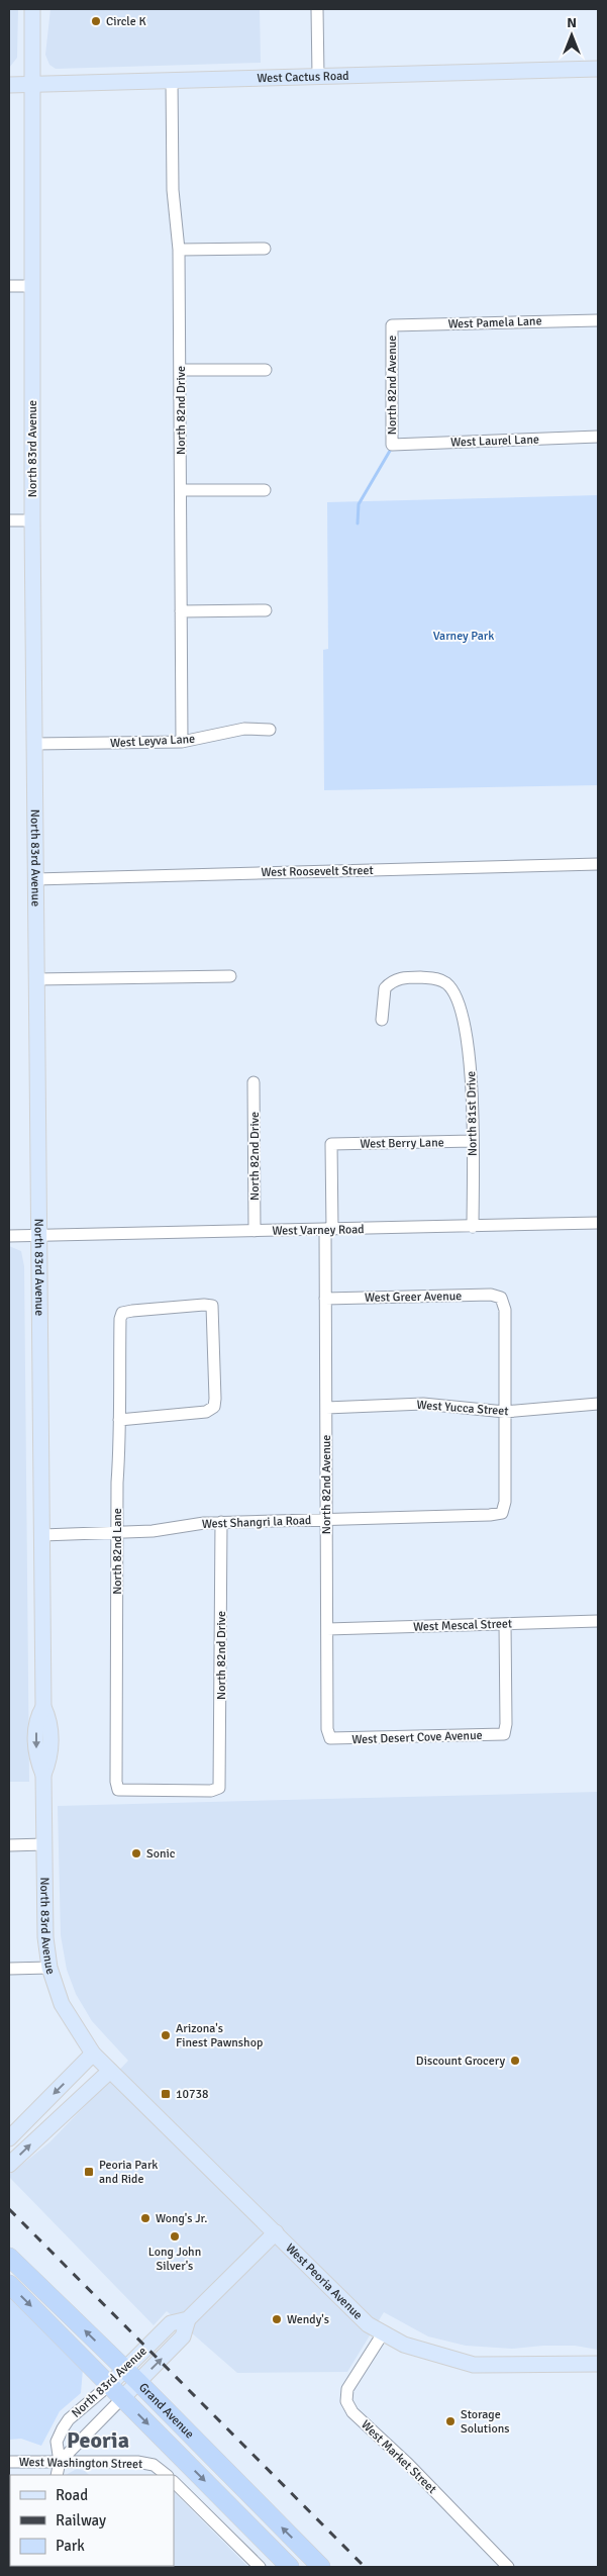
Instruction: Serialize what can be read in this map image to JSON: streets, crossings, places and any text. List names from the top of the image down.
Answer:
{
  "streets": {
    "highway": ["Grand Avenue"],
    "main road": ["West Cactus Road", "North 83rd Avenue", "West Peoria Avenue"],
    "street": [
      "West Pamela Lane",
      "North 82nd Avenue",
      "North 82nd Drive",
      "West Laurel Lane",
      "West Leyva Lane",
      "West Roosevelt Street",
      "North 81st Drive",
      "West Berry Lane",
      "West Varney Road",
      "West Greer Avenue",
      "West Yucca Street",
      "West Shangri la Road",
      "North 82nd Lane",
      "West Mescal Street",
      "West Desert Cove Avenue",
      "West Market Street",
      "West Washington Street"
    ]
  },
  "crossings": [
    ["West Cactus Road", "North 82nd Drive"],
    ["West Cactus Road", "North 83rd Avenue"],
    ["West Pamela Lane", "North 82nd Avenue"],
    ["North 82nd Avenue", "West Laurel Lane"],
    ["North 82nd Avenue", "West Berry Lane"],
    ["North 82nd Avenue", "West Varney Road"],
    ["North 82nd Avenue", "West Greer Avenue"],
    ["North 82nd Avenue", "West Yucca Street"],
    ["North 82nd Avenue", "West Shangri la Road"],
    ["North 82nd Avenue", "West Mescal Street"],
    ["North 82nd Avenue", "West Desert Cove Avenue"],
    ["North 82nd Drive", "West Leyva Lane"],
    ["North 82nd Drive", "West Varney Road"],
    ["North 82nd Drive", "West Shangri la Road"],
    ["North 82nd Drive", "North 82nd Lane"],
    ["North 83rd Avenue", "West Leyva Lane"],
    ["North 83rd Avenue", "West Roosevelt Street"],
    ["North 83rd Avenue", "West Varney Road"],
    ["North 83rd Avenue", "West Shangri la Road"],
    ["North 83rd Avenue", "West Peoria Avenue"],
    ["North 83rd Avenue", "Grand Avenue"],
    ["North 83rd Avenue", "West Washington Street"],
    ["North 81st Drive", "West Berry Lane"],
    ["North 81st Drive", "West Varney Road"],
    ["West Greer Avenue", "West Yucca Street"],
    ["West Greer Avenue", "West Shangri la Road"],
    ["West Yucca Street", "West Shangri la Road"],
    ["West Shangri la Road", "North 82nd Lane"],
    ["West Mescal Street", "West Desert Cove Avenue"],
    ["West Peoria Avenue", "West Market Street"]
  ],
  "districts": ["Peoria"],
  "parks": ["Varney Park"],
  "places": {
    "other": [
      "Circle K",
      "Sonic",
      "Arizona's Finest Pawnshop",
      "Discount Grocery",
      "Wong's Jr.",
      "Long John Silver's",
      "Wendy's",
      "Storage Solutions"
    ],
    "transit": ["10738", "Peoria Park and Ride"]
  },
  "legend": ["Road", "Railway", "Park"],
  "north": "top"
}
